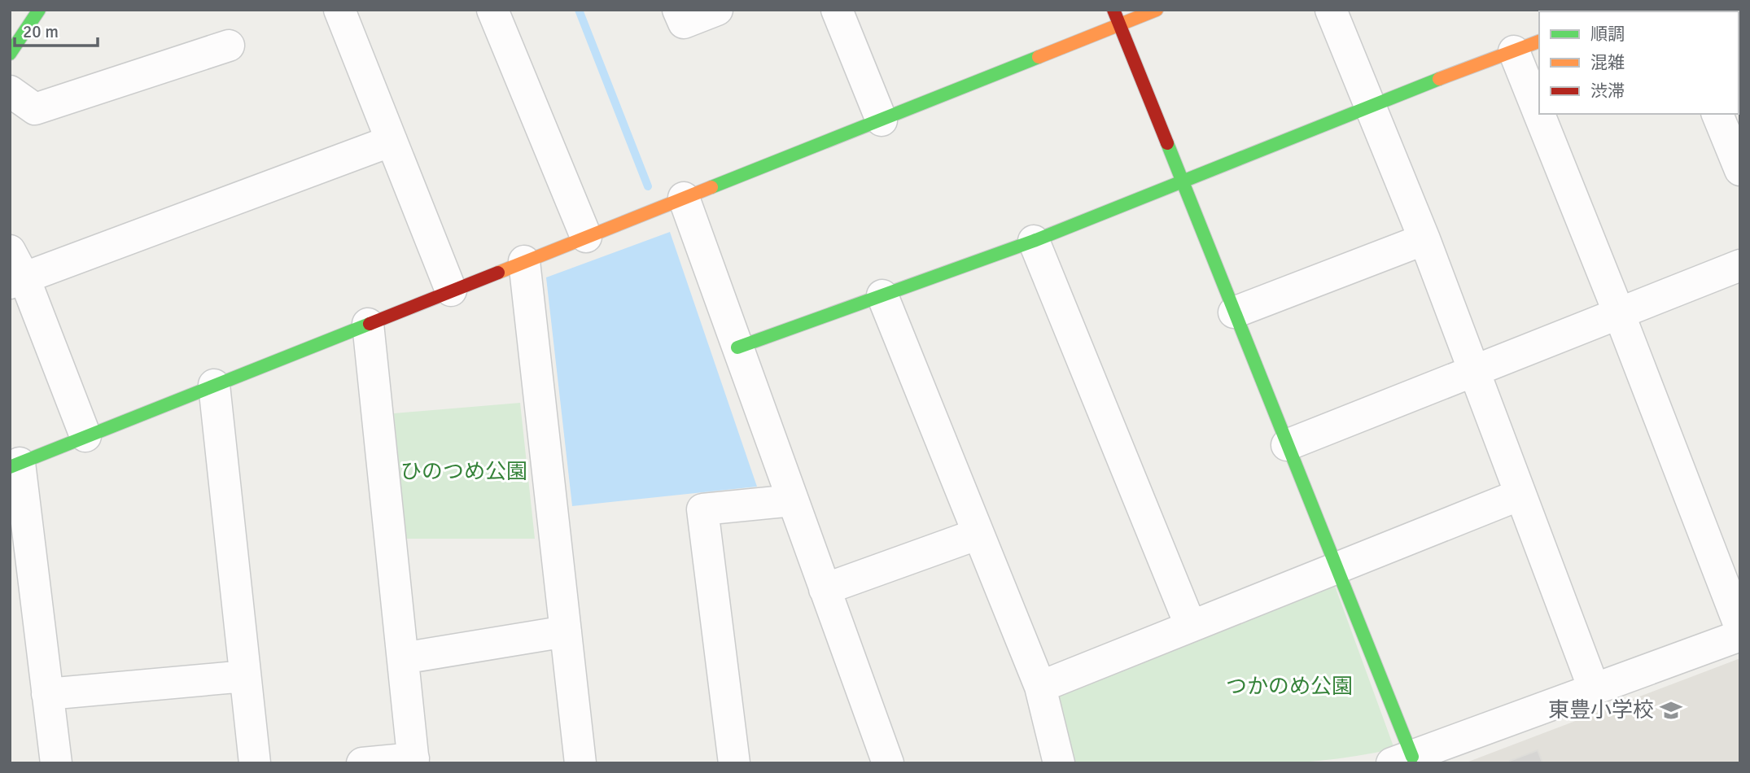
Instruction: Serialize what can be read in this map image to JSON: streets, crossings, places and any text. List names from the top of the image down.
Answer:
{
  "parks": ["ひのつめ公園", "つかのめ公園"],
  "places": {
    "school or university": ["東豊小学校"]
  },
  "legend": ["順調", "混雑", "渋滞"],
  "scale_bar": "20 m"
}
